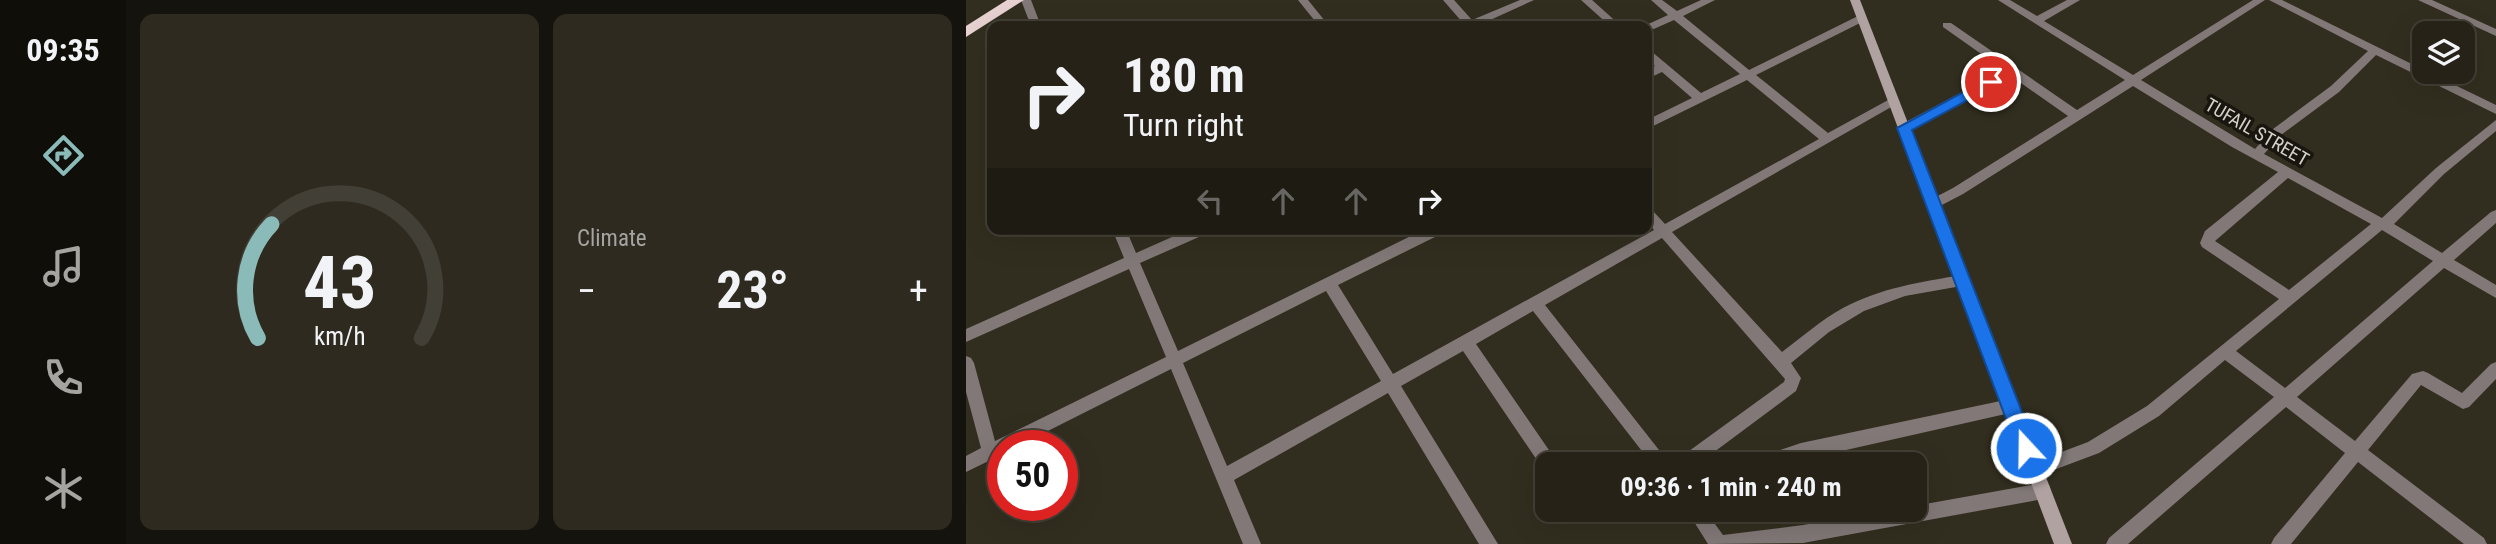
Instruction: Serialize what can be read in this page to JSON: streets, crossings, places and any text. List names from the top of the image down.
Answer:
{
  "streets": {
    "street": ["TUFAIL STREET"]
  },
  "page": {
    "tabs": "09:35",
    "tile": "Climate",
    "turn": ["180 m", "Turn right"],
    "heat": ["−", "23°", "+"],
    "limit": "50",
    "trip": "09:36 · 1 min · 240 m",
    "gauge": ["43", "km/h"]
  }
}
